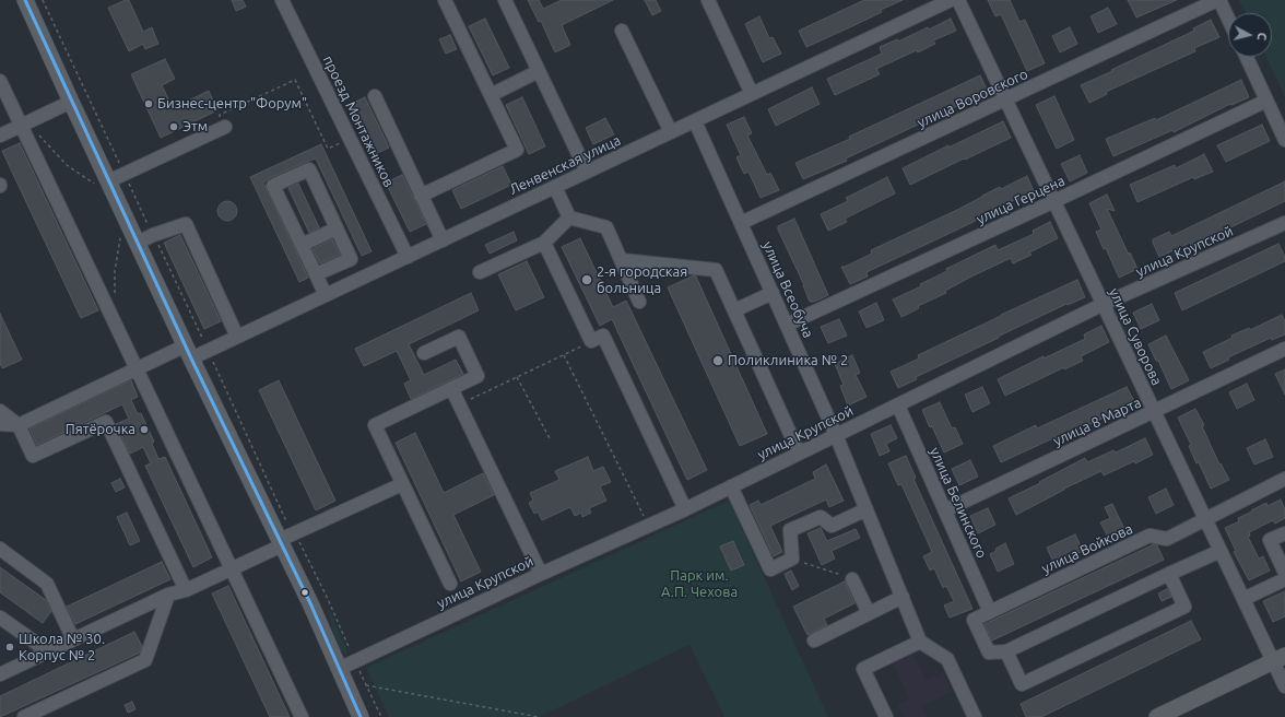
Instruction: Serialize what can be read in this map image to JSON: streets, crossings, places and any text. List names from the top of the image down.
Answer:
{
  "streets": {
    "street": [
      "улица Воровского",
      "проезд Монтажников",
      "Ленвенская улица",
      "улица Герцена",
      "улица Крупской",
      "улица Всеобуча",
      "улица Суворова",
      "улица 8 Марта",
      "улица Белинского",
      "улица Войкова"
    ]
  },
  "crossings": [
    ["улица Воровского", "улица Всеобуча"],
    ["улица Воровского", "улица Суворова"],
    ["проезд Монтажников", "Ленвенская улица"],
    ["Ленвенская улица", "улица Всеобуча"],
    ["улица Герцена", "улица Всеобуча"],
    ["улица Герцена", "улица Суворова"],
    ["улица Крупской", "улица Всеобуча"],
    ["улица Крупской", "улица Суворова"],
    ["улица Крупской", "улица Белинского"],
    ["улица Суворова", "улица 8 Марта"],
    ["улица Суворова", "улица Войкова"],
    ["улица 8 Марта", "улица Белинского"],
    ["улица Белинского", "улица Войкова"]
  ],
  "parks": ["Парк им. А.П. Чехова"],
  "places": [
    "Бизнес-центр \"Форум\"",
    "Этм",
    "2-я городская больница",
    "Поликлиника № 2",
    "Пятёрочка",
    "Школа № 30. Корпус № 2"
  ],
  "north": "right"
}
